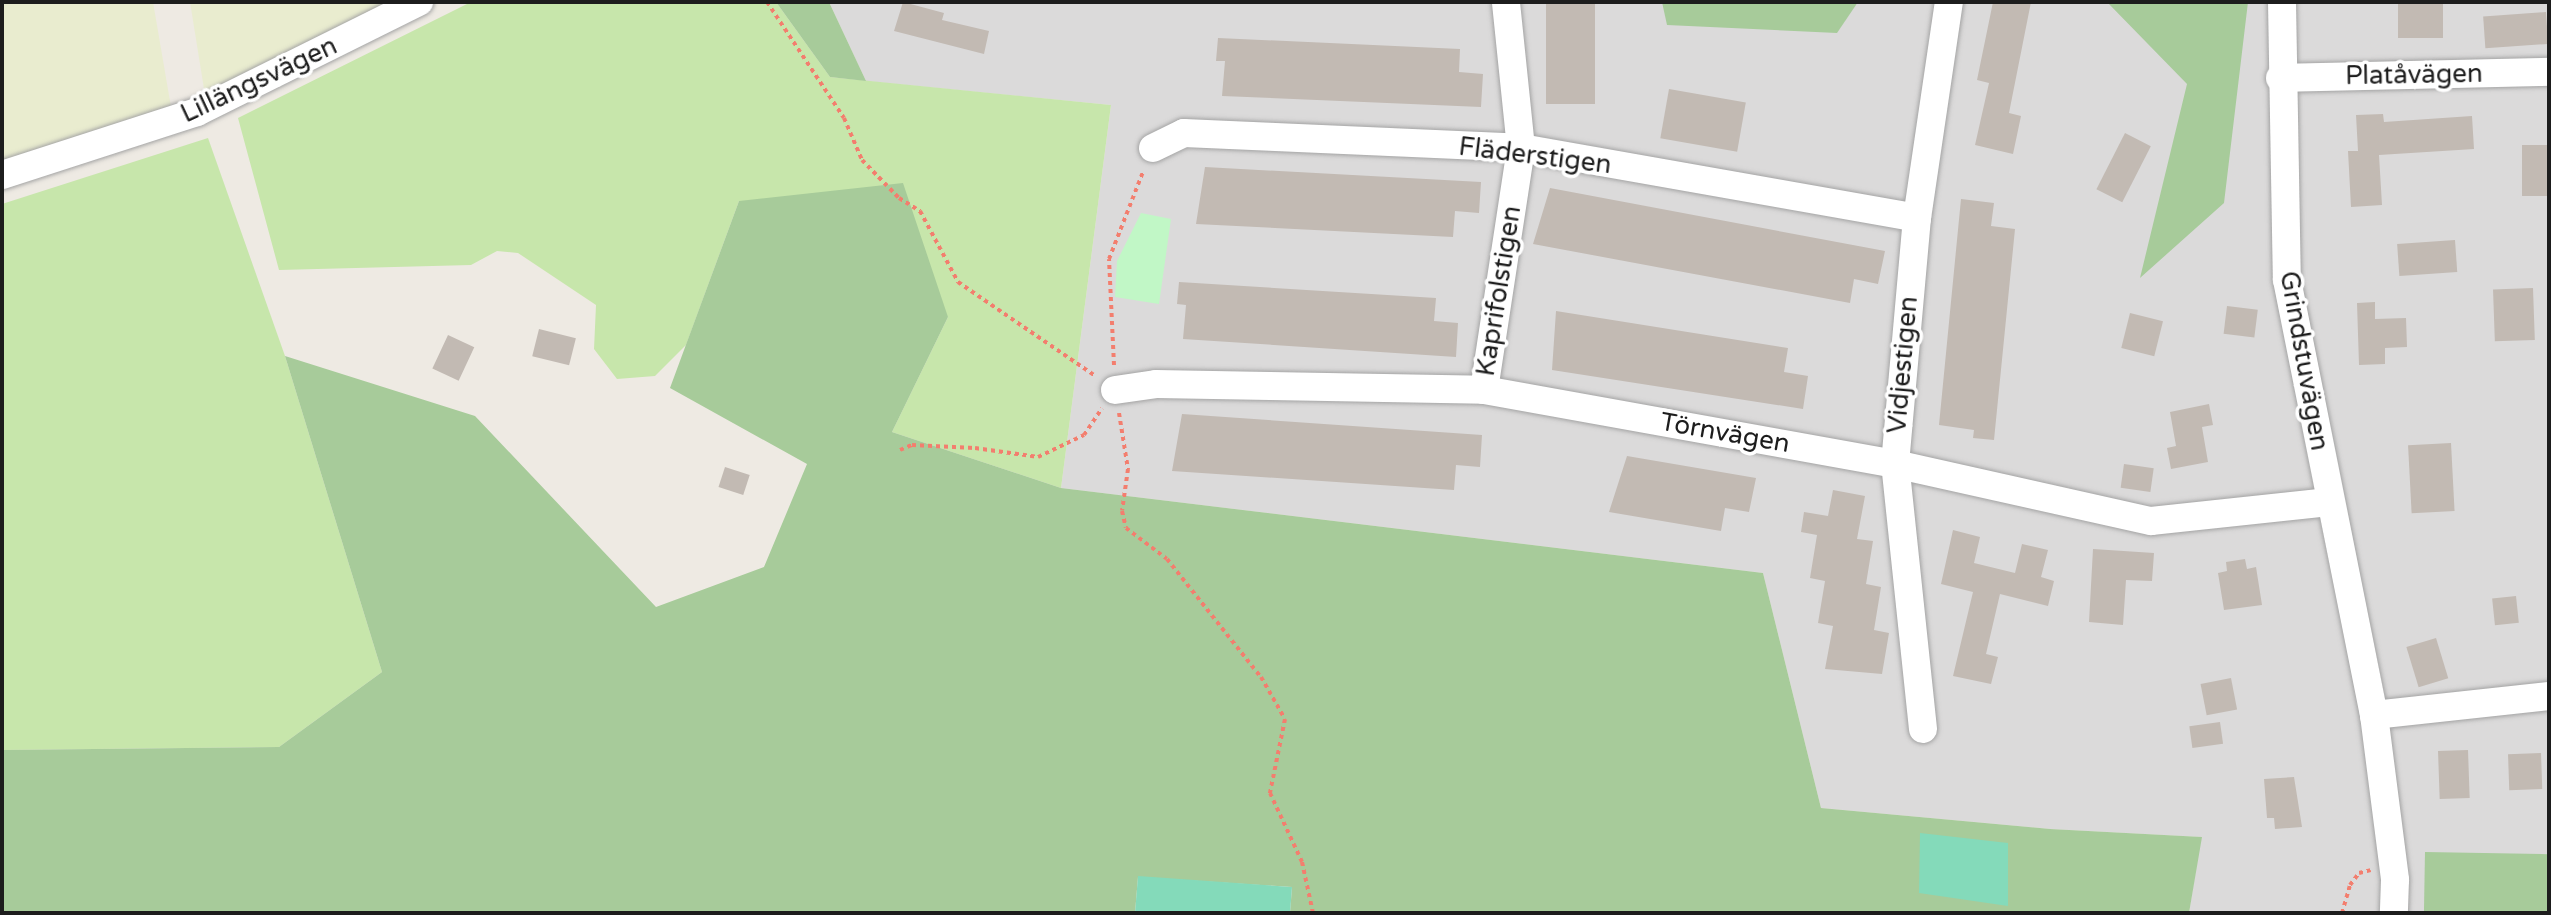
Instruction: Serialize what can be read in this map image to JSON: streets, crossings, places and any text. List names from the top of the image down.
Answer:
{
  "streets": {
    "street": [
      "Platåvägen",
      "Lillängsvägen",
      "Fläderstigen",
      "Kaprifolstigen",
      "Grindstuvägen",
      "Vidjestigen",
      "Törnvägen"
    ]
  },
  "crossings": [
    ["Platåvägen", "Grindstuvägen"],
    ["Fläderstigen", "Kaprifolstigen"],
    ["Fläderstigen", "Vidjestigen"],
    ["Kaprifolstigen", "Törnvägen"],
    ["Grindstuvägen", "Törnvägen"],
    ["Vidjestigen", "Törnvägen"]
  ]
}
